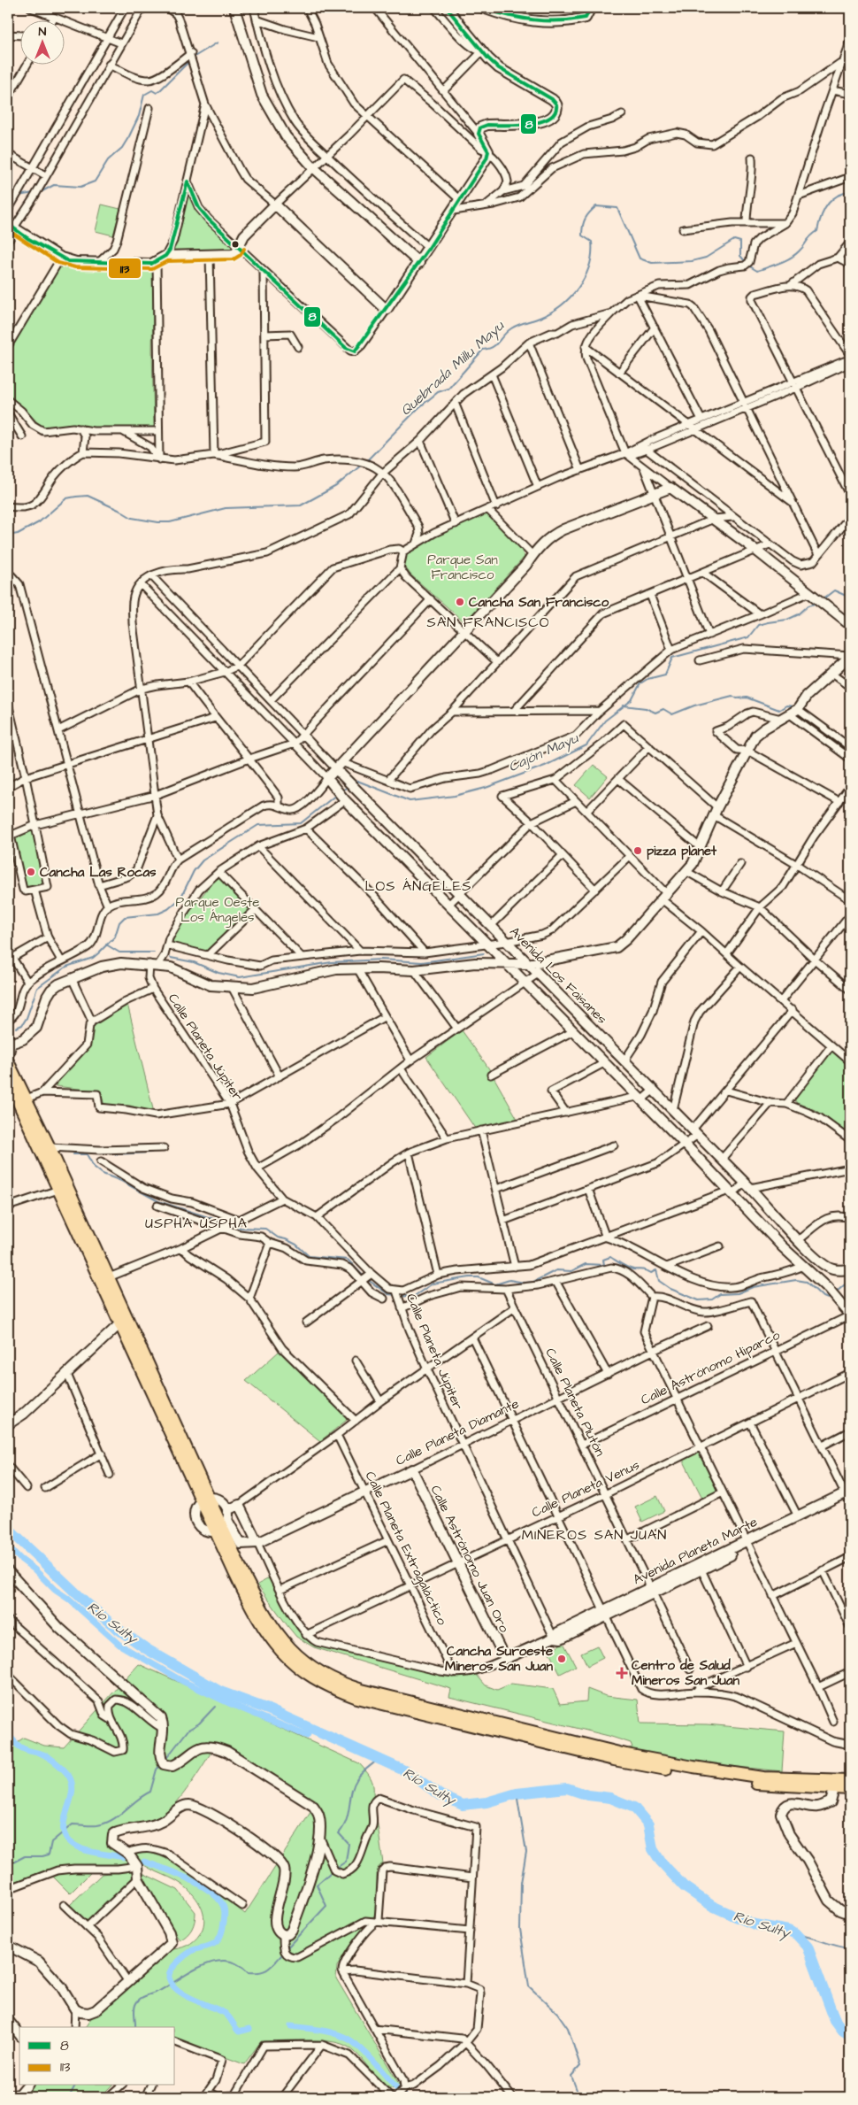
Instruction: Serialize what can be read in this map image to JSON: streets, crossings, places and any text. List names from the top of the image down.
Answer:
{
  "streets": {
    "street": [
      "Avenida Los Faisanes",
      "Calle Planeta Júpiter",
      "Calle Astrónomo Hiparco",
      "Calle Planeta Plutón",
      "Calle Planeta Diamante",
      "Calle Planeta Venus",
      "Calle Planeta Extragaláctico",
      "Avenida Planeta Marte",
      "Calle Astrónomo Juan Oro"
    ]
  },
  "crossings": [
    ["Calle Planeta Júpiter", "Calle Planeta Diamante"],
    ["Calle Planeta Júpiter", "Calle Planeta Venus"],
    ["Calle Planeta Júpiter", "Avenida Planeta Marte"],
    ["Calle Astrónomo Hiparco", "Calle Planeta Plutón"],
    ["Calle Planeta Plutón", "Calle Planeta Diamante"],
    ["Calle Planeta Plutón", "Calle Planeta Venus"],
    ["Calle Planeta Plutón", "Avenida Planeta Marte"],
    ["Calle Planeta Diamante", "Calle Planeta Extragaláctico"],
    ["Calle Planeta Diamante", "Calle Astrónomo Juan Oro"],
    ["Calle Planeta Venus", "Calle Planeta Extragaláctico"],
    ["Calle Planeta Venus", "Avenida Planeta Marte"],
    ["Calle Planeta Venus", "Calle Astrónomo Juan Oro"],
    ["Calle Planeta Extragaláctico", "Avenida Planeta Marte"],
    ["Avenida Planeta Marte", "Calle Astrónomo Juan Oro"]
  ],
  "districts": [
    "SAN FRANCISCO",
    "LOS ÁNGELES",
    "USPHA USPHA",
    "MINEROS SAN JUAN"
  ],
  "water": ["Quebrada Millu Mayu", "Cajón Mayu", "Río Sulty"],
  "parks": ["Parque San Francisco", "Parque Oeste Los Ángeles"],
  "places": {
    "other": [
      "Cancha San Francisco",
      "pizza planet",
      "Cancha Las Rocas",
      "Cancha Suroeste Mineros San Juan"
    ],
    "health": ["Centro de Salud Mineros San Juan"]
  },
  "lines": ["transit line 8", "transit line 113"],
  "legend": ["8", "113"],
  "north": "top"
}
